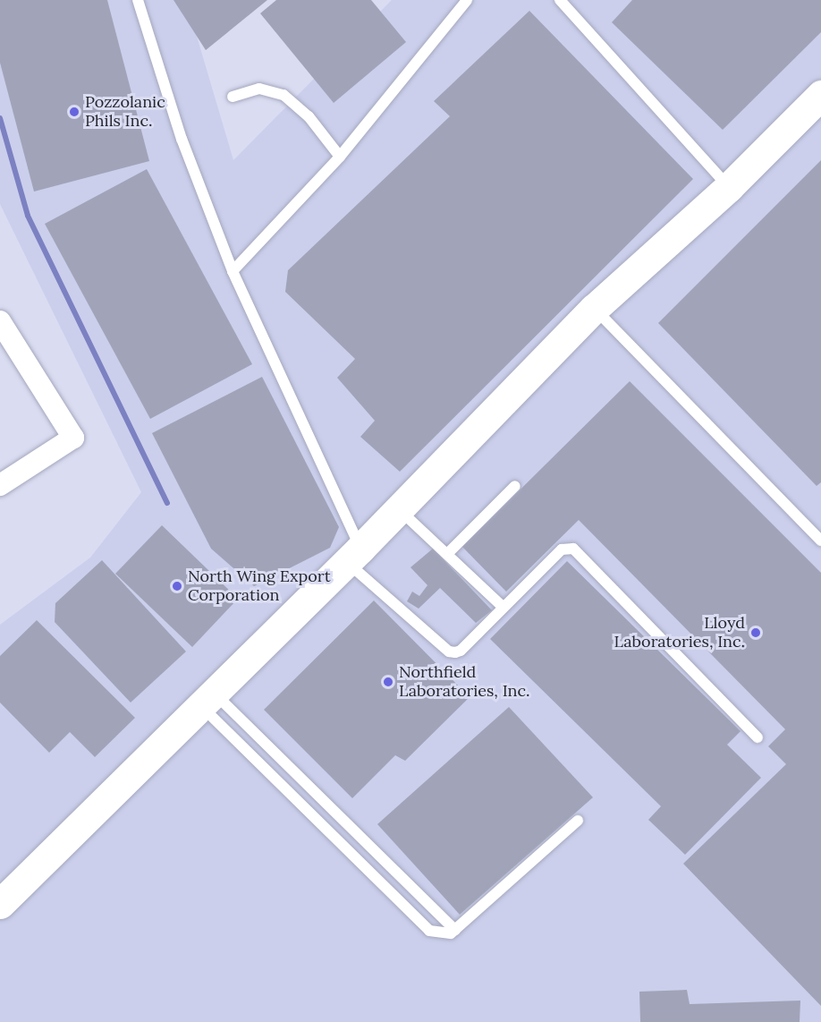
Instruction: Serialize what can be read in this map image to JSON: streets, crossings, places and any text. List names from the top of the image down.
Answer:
{
  "places": [
    "Pozzolanic Phils Inc.",
    "North Wing Export Corporation",
    "Lloyd Laboratories, Inc.",
    "Northfield Laboratories, Inc."
  ]
}
